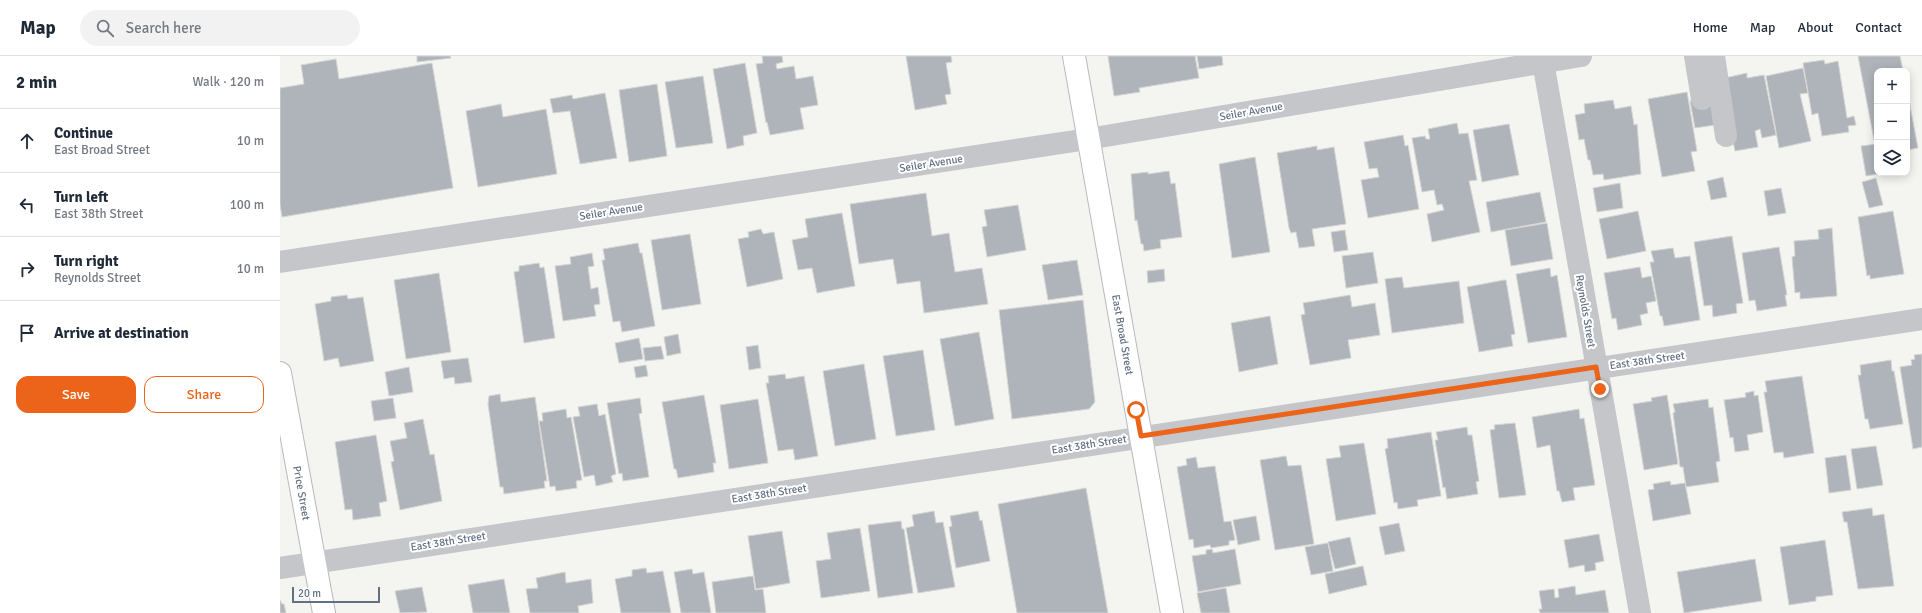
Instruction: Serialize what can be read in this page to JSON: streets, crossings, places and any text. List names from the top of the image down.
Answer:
{
  "streets": {
    "main road": ["East Broad Street", "Price Street"],
    "street": ["Seiler Avenue", "Reynolds Street", "East 38th Street"]
  },
  "crossings": [
    ["Seiler Avenue", "Reynolds Street"],
    ["Seiler Avenue", "East Broad Street"],
    ["Reynolds Street", "East 38th Street"],
    ["East Broad Street", "East 38th Street"],
    ["East 38th Street", "Price Street"]
  ],
  "scale_bar": "20 m",
  "page": {
    "header": "Map",
    "search": "Search here",
    "nav": [
      "Home",
      "Map",
      "About",
      "Contact"
    ],
    "heading": ["2 min", "Walk · 120 m"],
    "map_buttons": ["+", "−"],
    "list": [
      ["Continue", "East Broad Street", "10 m"],
      ["Turn left", "East 38th Street", "100 m"],
      ["Turn right", "Reynolds Street", "10 m"],
      "Arrive at destination"
    ],
    "buttons": ["Save", "Share"],
    "scale": "20 m"
  }
}
